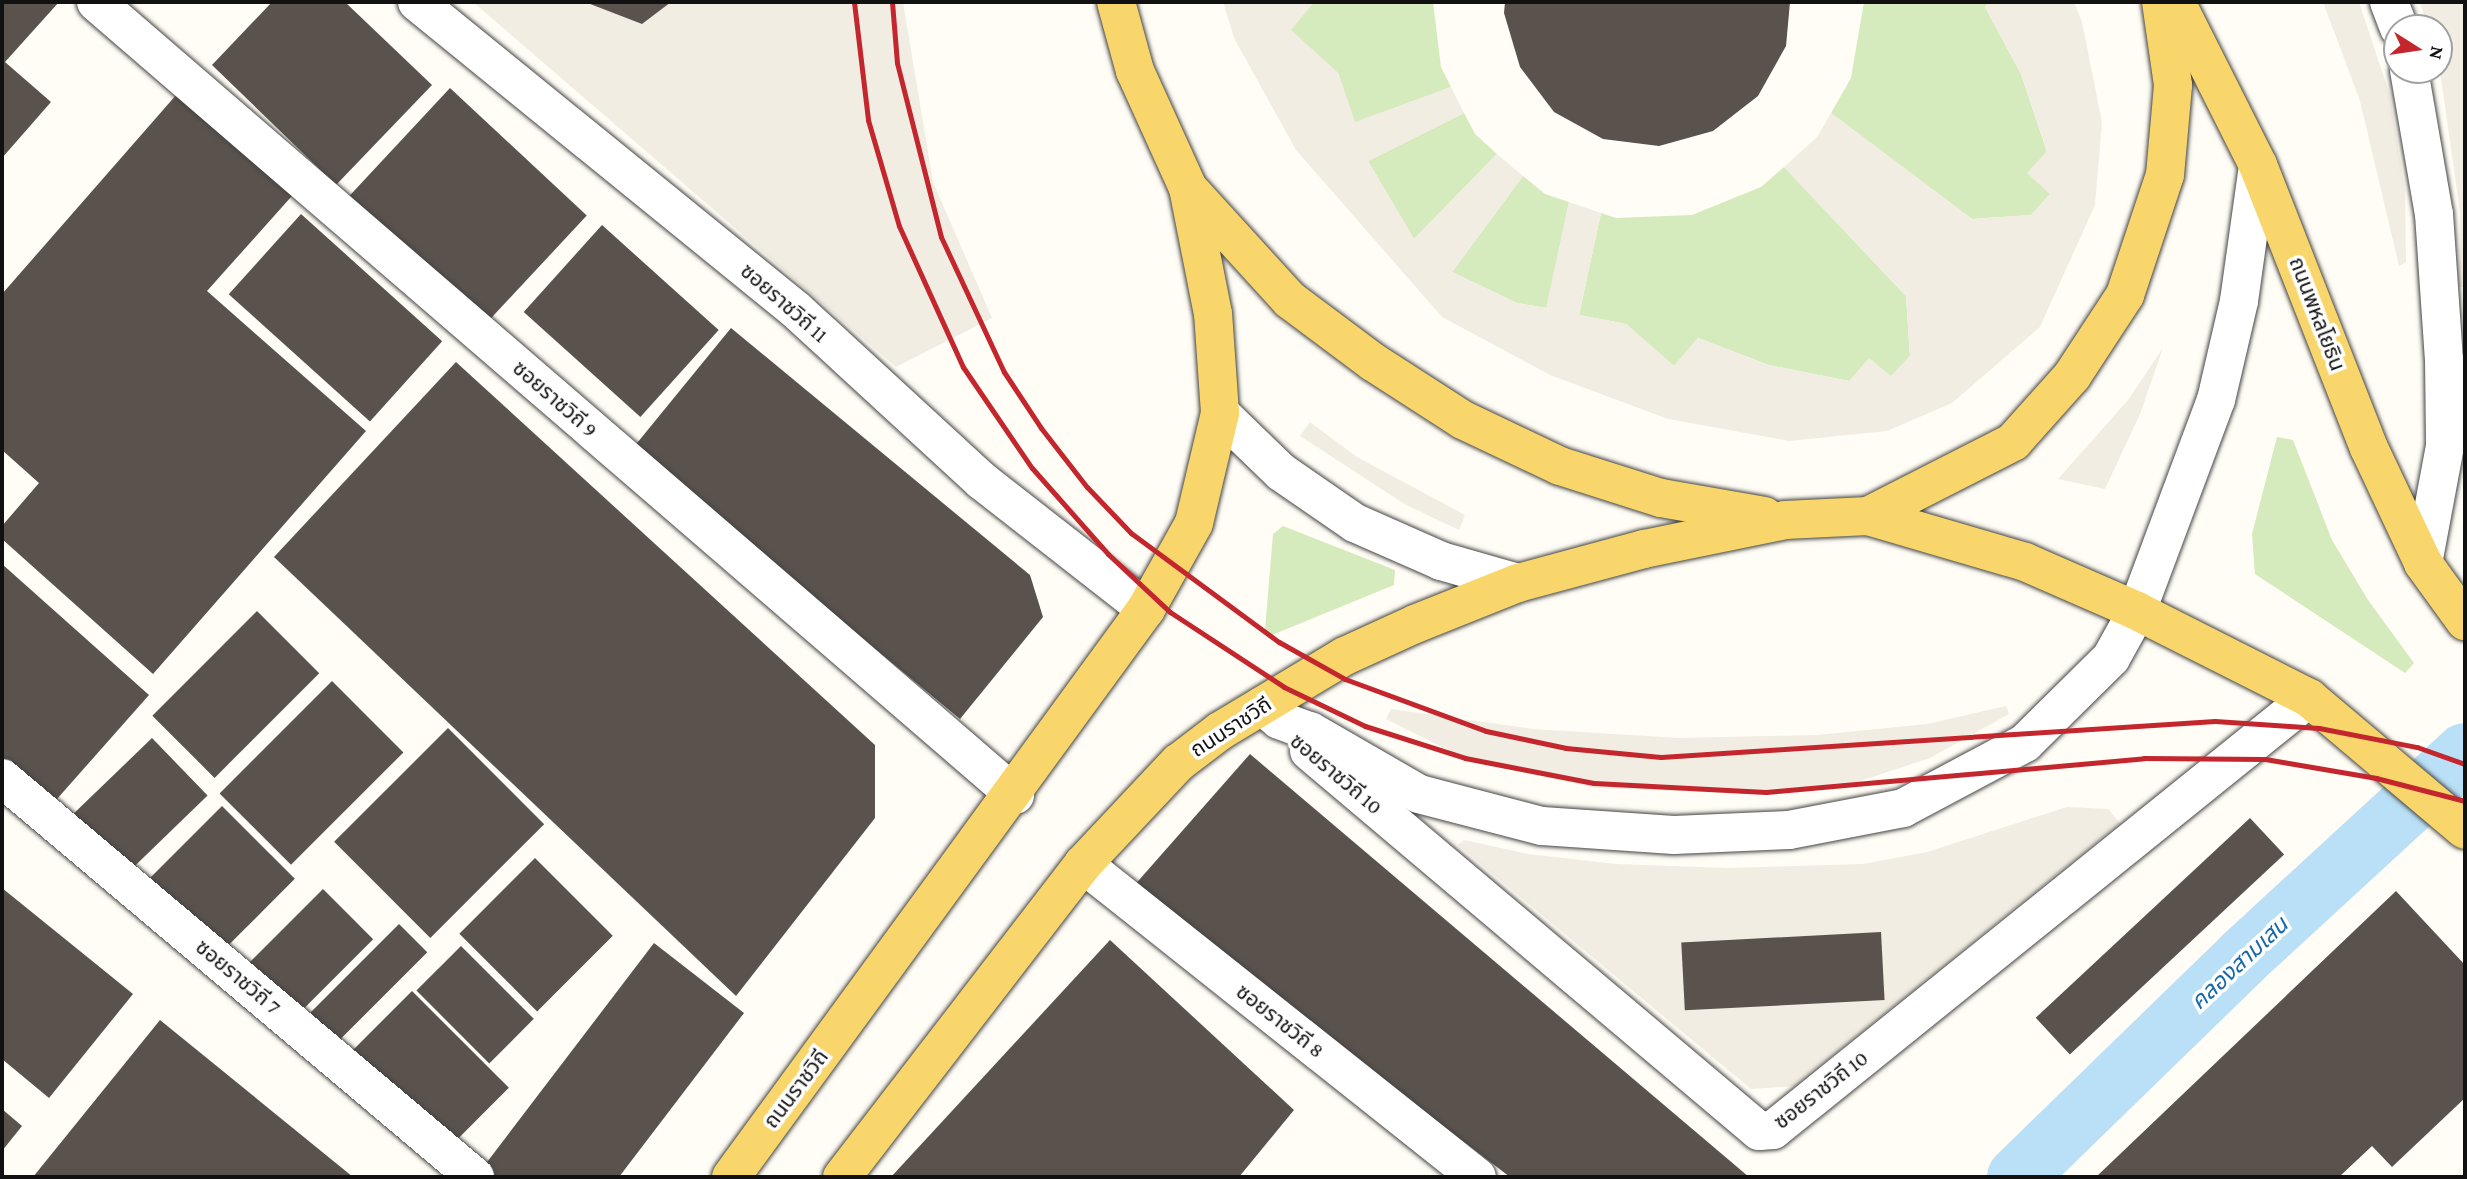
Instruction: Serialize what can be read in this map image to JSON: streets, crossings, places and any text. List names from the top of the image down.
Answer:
{
  "streets": {
    "main road": ["ถนนพหลโยธิน", "ถนนราชวิถี"],
    "street": [
      "ซอยราชวิถี 11",
      "ซอยราชวิถี 9",
      "ซอยราชวิถี 10",
      "ซอยราชวิถี 7",
      "ซอยราชวิถี 8"
    ]
  },
  "crossings": [
    ["ซอยราชวิถี 11", "ถนนราชวิถี"],
    ["ซอยราชวิถี 9", "ถนนราชวิถี"],
    ["ถนนราชวิถี", "ซอยราชวิถี 10"],
    ["ถนนราชวิถี", "ซอยราชวิถี 8"]
  ],
  "water": ["คลองสามเสน"],
  "north": "right"
}
